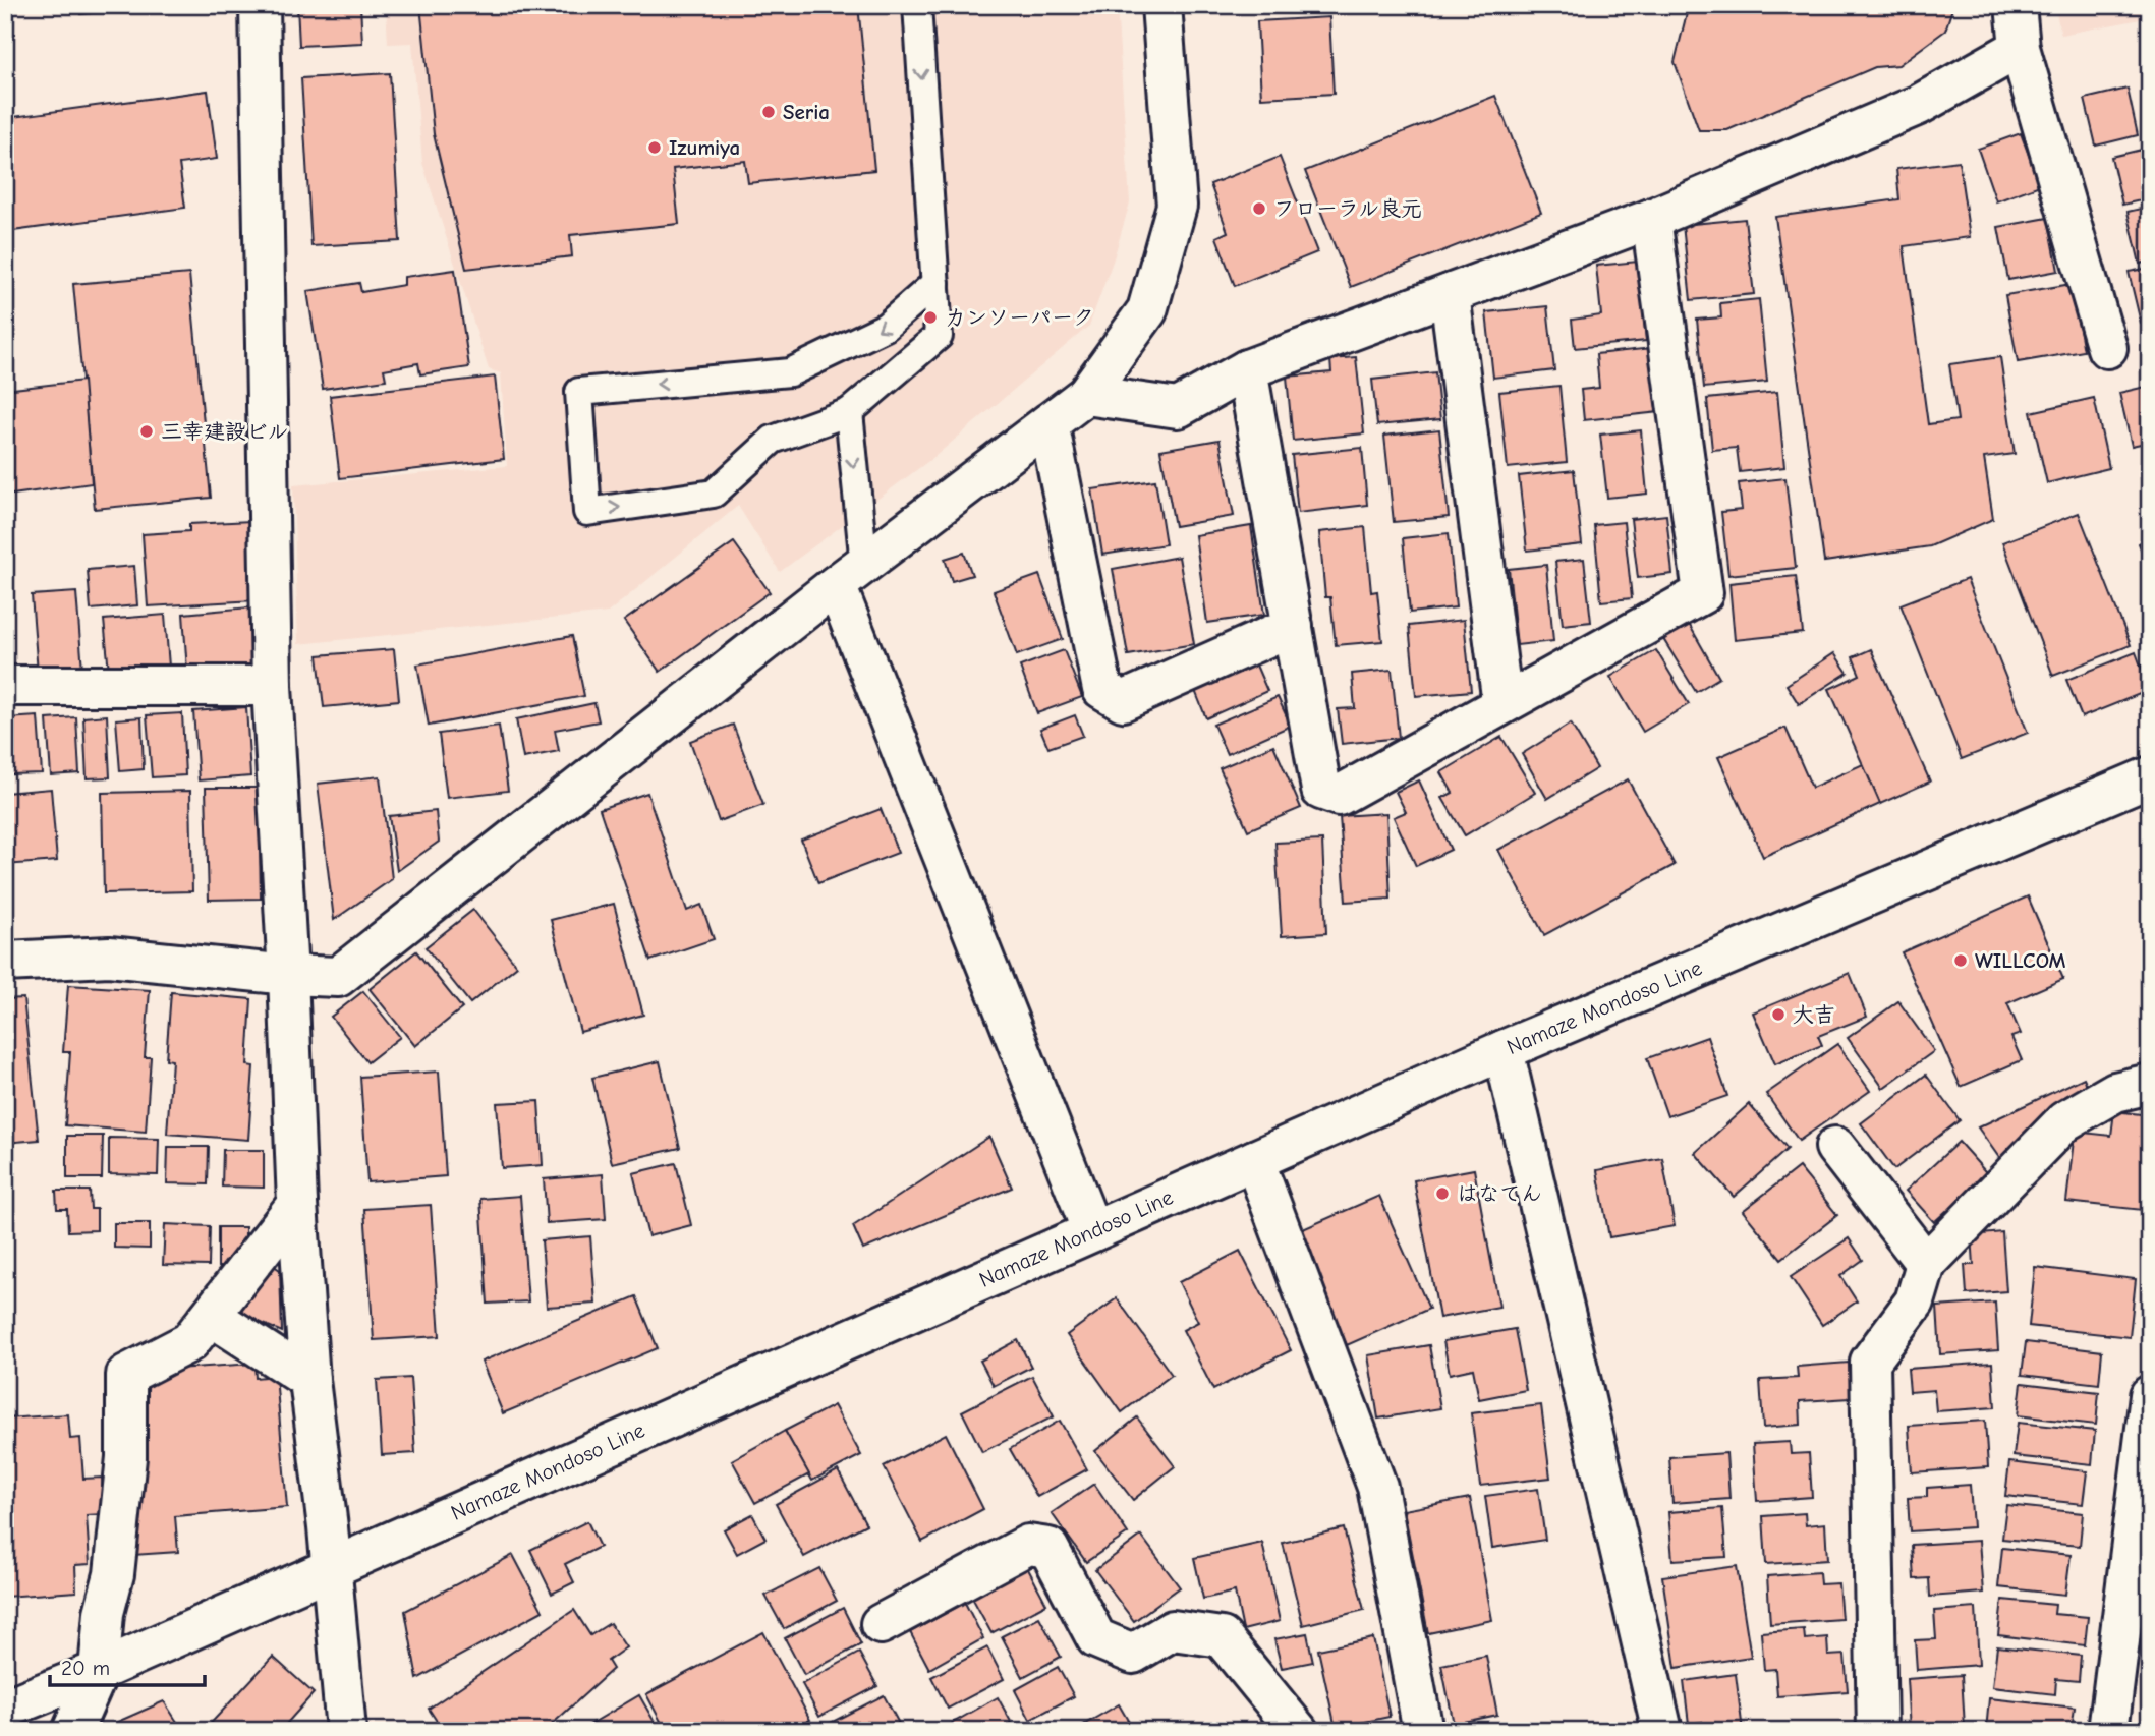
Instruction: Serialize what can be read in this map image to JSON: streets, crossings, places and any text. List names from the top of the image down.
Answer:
{
  "streets": {
    "street": ["Namaze Mondoso Line"]
  },
  "places": [
    "Seria",
    "Izumiya",
    "フローラル良元",
    "カンソーパーク",
    "三幸建設ビル",
    "WILLCOM",
    "大吉",
    "はなてん"
  ],
  "scale_bar": "20 m"
}
